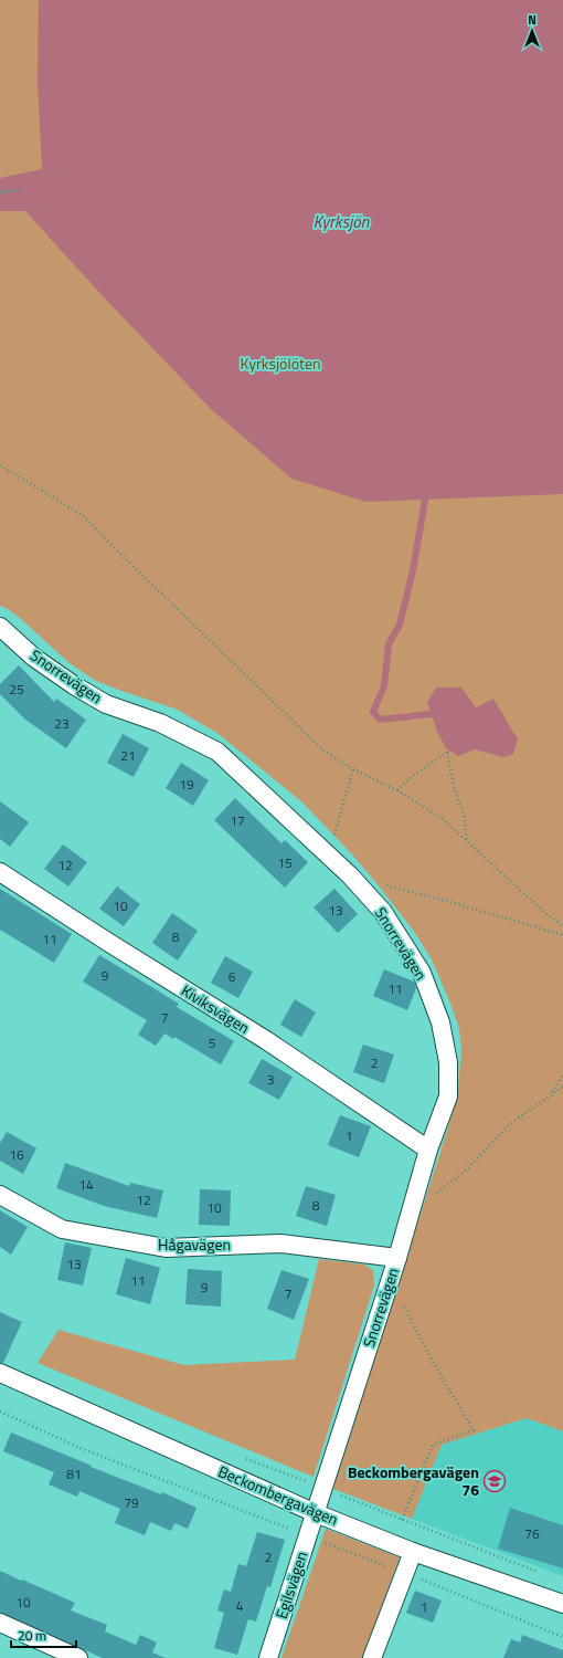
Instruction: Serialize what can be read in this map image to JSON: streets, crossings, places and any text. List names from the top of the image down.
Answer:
{
  "streets": {
    "street": [
      "Snorrevägen",
      "Kiviksvägen",
      "Hågavägen",
      "Beckombergavägen",
      "Egilsvägen"
    ]
  },
  "crossings": [
    ["Snorrevägen", "Kiviksvägen"],
    ["Snorrevägen", "Hågavägen"],
    ["Snorrevägen", "Beckombergavägen"],
    ["Snorrevägen", "Egilsvägen"],
    ["Beckombergavägen", "Egilsvägen"]
  ],
  "water": ["Kyrksjön"],
  "parks": ["Kyrksjölöten"],
  "places": {
    "school or university": ["Beckombergavägen 76"]
  },
  "house_numbers": [
    "25",
    "23",
    "21",
    "19",
    "17",
    "15",
    "12",
    "10",
    "13",
    "8",
    "11",
    "9",
    "6",
    "11",
    "7",
    "5",
    "2",
    "3",
    "1",
    "16",
    "14",
    "12",
    "8",
    "10",
    "13",
    "11",
    "9",
    "7",
    "81",
    "79",
    "76",
    "2",
    "10",
    "4",
    "1"
  ],
  "scale_bar": "20 m",
  "north": "top"
}
